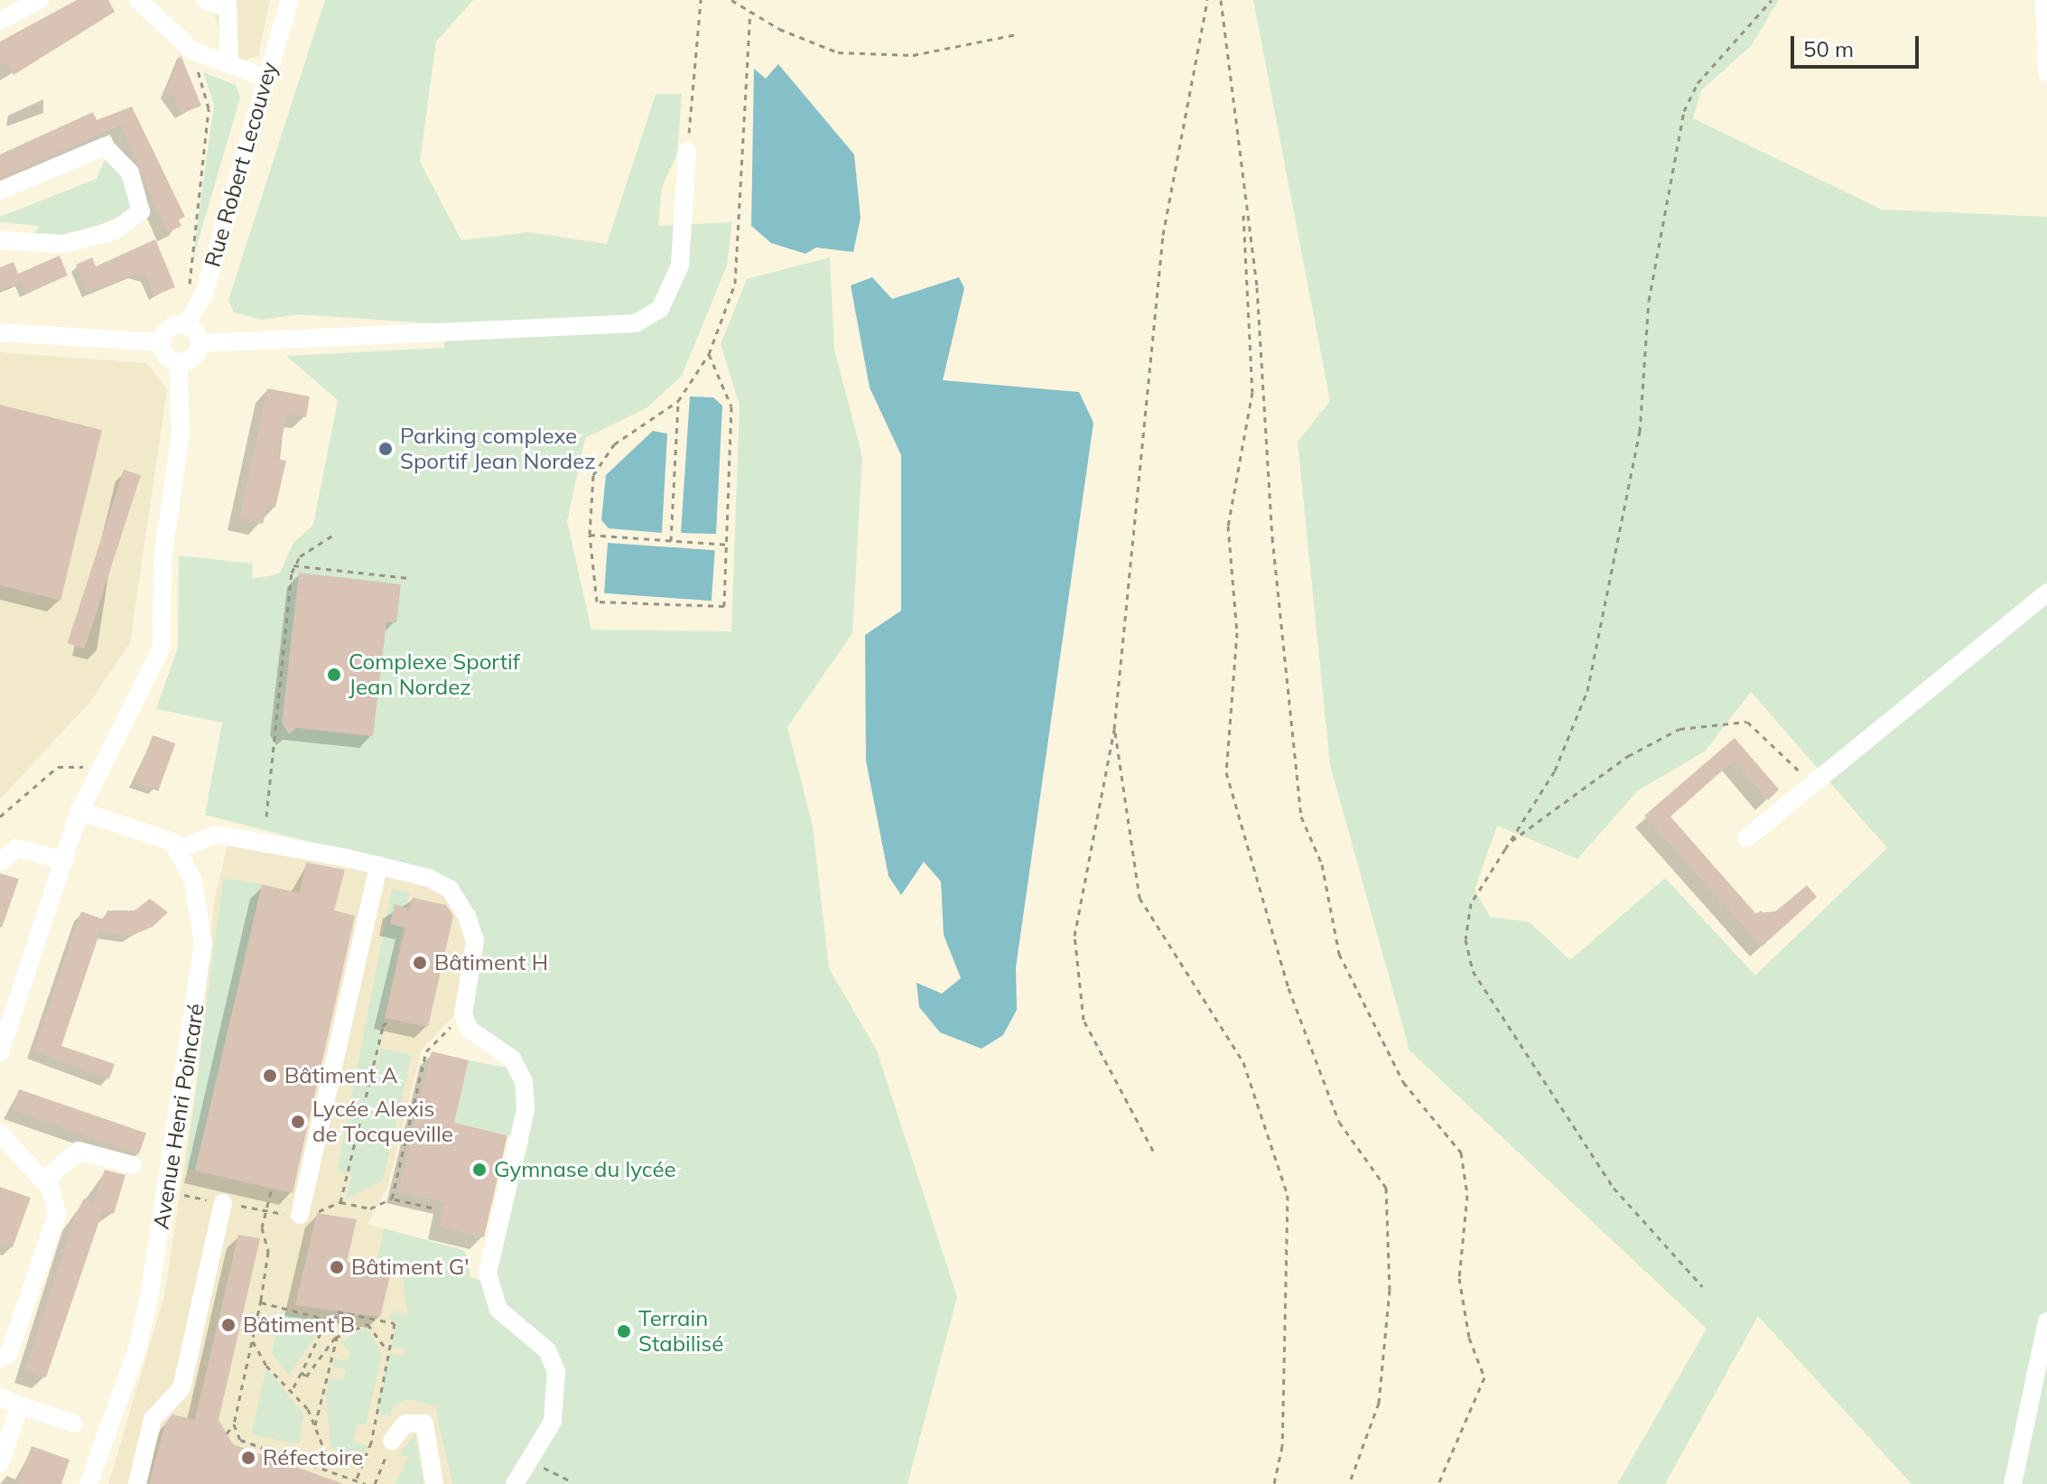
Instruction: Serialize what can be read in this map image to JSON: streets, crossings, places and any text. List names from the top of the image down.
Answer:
{
  "streets": {
    "street": ["Rue Robert Lecouvey", "Avenue Henri Poincaré"]
  },
  "places": [
    "Parking complexe Sportif Jean Nordez",
    "Complexe Sportif Jean Nordez",
    "Bâtiment H",
    "Bâtiment A",
    "Lycée Alexis de Tocqueville",
    "Gymnase du lycée",
    "Bâtiment G'",
    "Bâtiment B",
    "Terrain Stabilisé",
    "Réfectoire"
  ],
  "scale_bar": "50 m"
}
